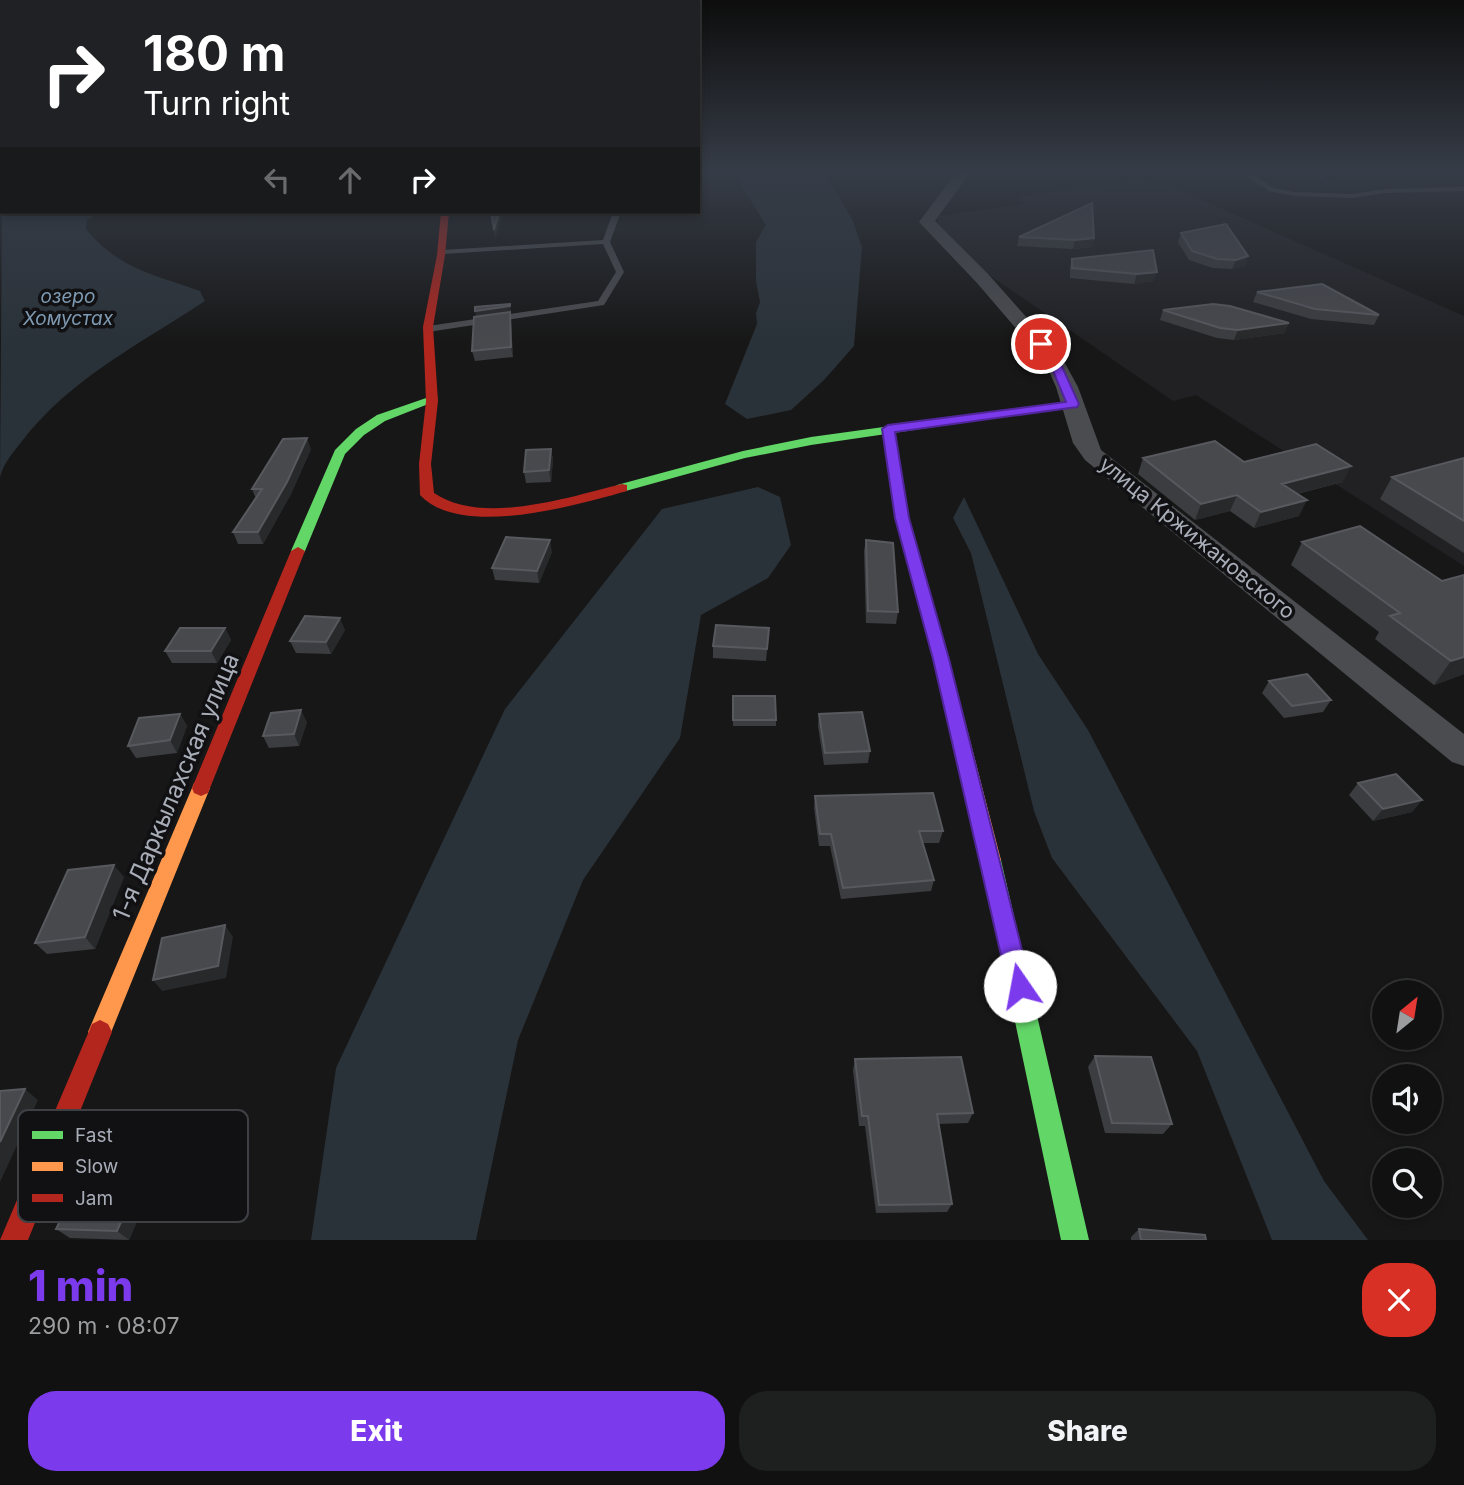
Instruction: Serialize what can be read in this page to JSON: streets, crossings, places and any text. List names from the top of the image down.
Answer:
{
  "streets": {
    "street": ["улица Кржижановского", "1-я Даркылахская улица"]
  },
  "water": ["озеро Хомустах"],
  "legend": ["Fast", "Slow", "Jam"],
  "north": "top right",
  "page": {
    "turn": ["180 m", "Turn right"],
    "heading": ["1 min", "290 m · 08:07"],
    "buttons": ["Exit", "Share"]
  }
}
